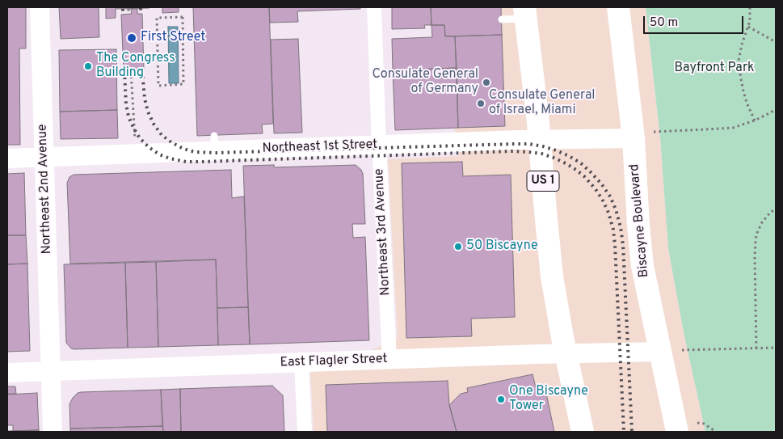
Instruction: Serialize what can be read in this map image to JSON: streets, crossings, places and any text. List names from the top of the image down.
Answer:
{
  "streets": {
    "main road": [
      "Northeast 1st Street",
      "US 1",
      "Northeast 2nd Avenue",
      "Biscayne Boulevard",
      "East Flagler Street"
    ],
    "street": ["Northeast 3rd Avenue"]
  },
  "crossings": [
    ["Northeast 1st Street", "US 1"],
    ["Northeast 1st Street", "Northeast 2nd Avenue"],
    ["Northeast 1st Street", "Biscayne Boulevard"],
    ["Northeast 1st Street", "Northeast 3rd Avenue"],
    ["US 1", "East Flagler Street"],
    ["Northeast 2nd Avenue", "East Flagler Street"],
    ["Biscayne Boulevard", "East Flagler Street"],
    ["Northeast 3rd Avenue", "East Flagler Street"]
  ],
  "parks": ["Bayfront Park"],
  "places": [
    "First Street",
    "The Congress Building",
    "Consulate General of Germany",
    "Consulate General of Israel, Miami",
    "50 Biscayne",
    "One Biscayne Tower"
  ],
  "scale_bar": "50 m"
}
